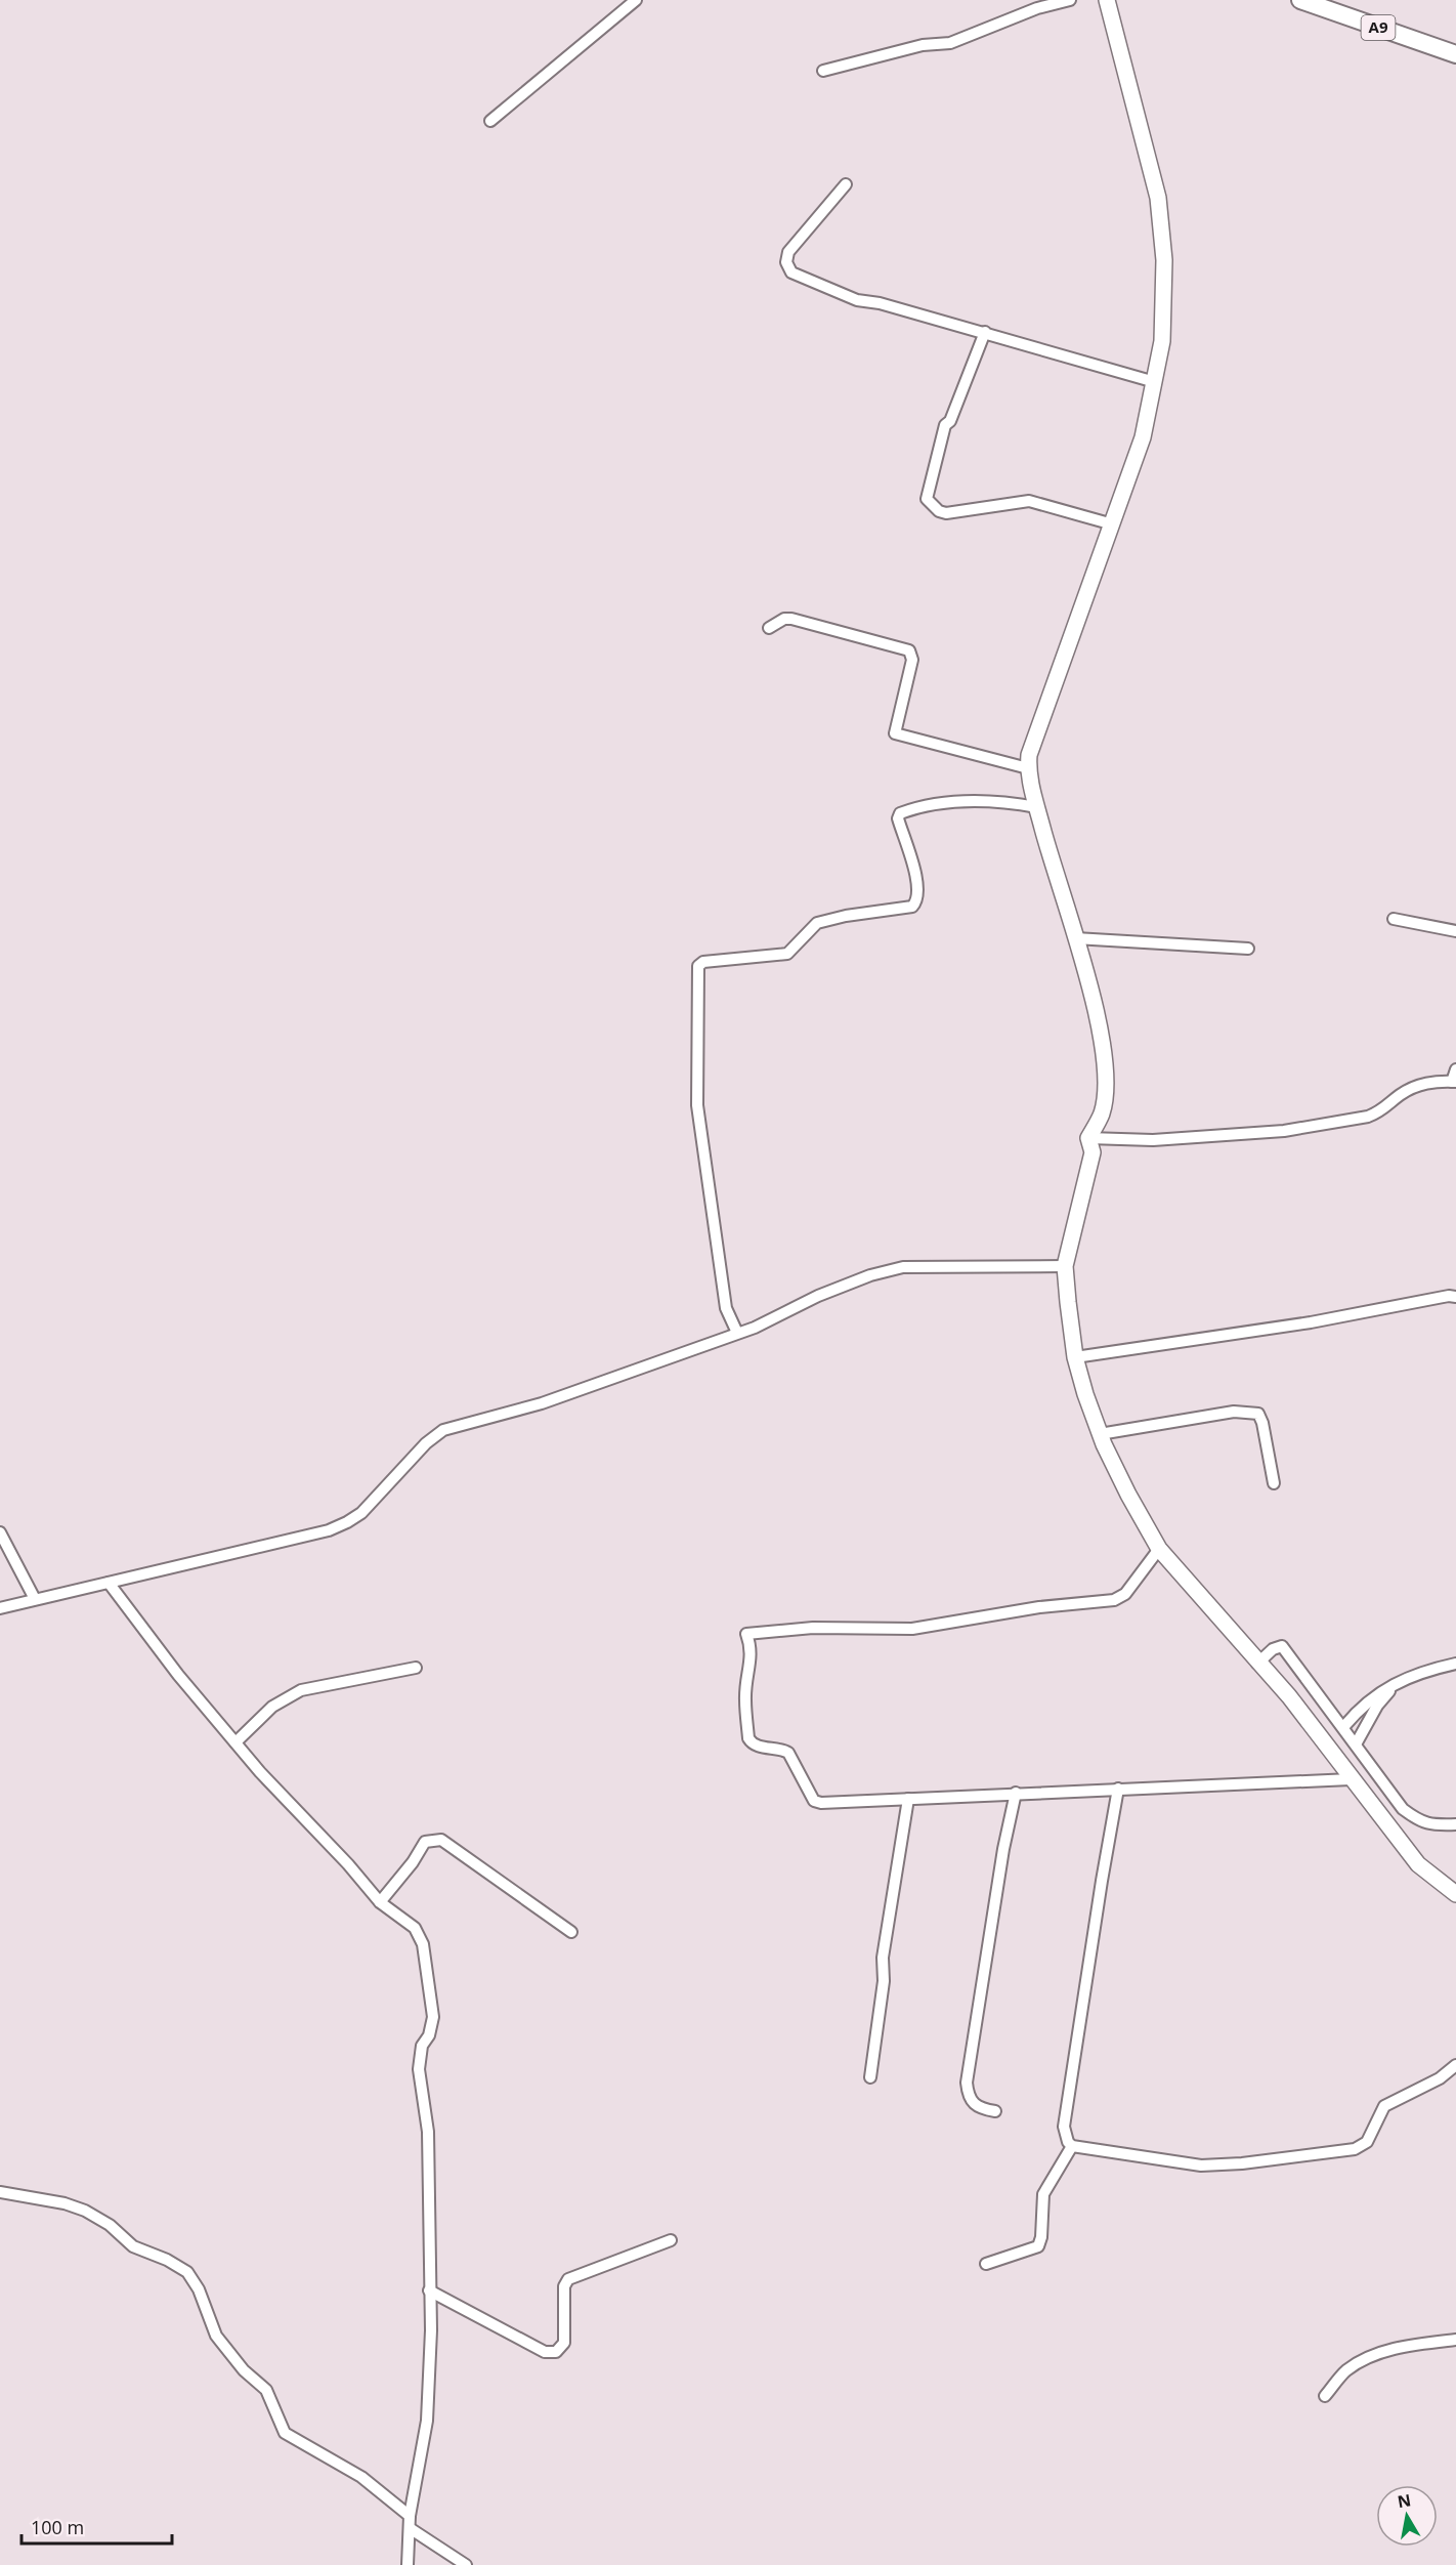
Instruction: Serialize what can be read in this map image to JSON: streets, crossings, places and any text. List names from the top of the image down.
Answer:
{
  "streets": {
    "main road": ["A9"]
  },
  "scale_bar": "100 m",
  "north": "top"
}
